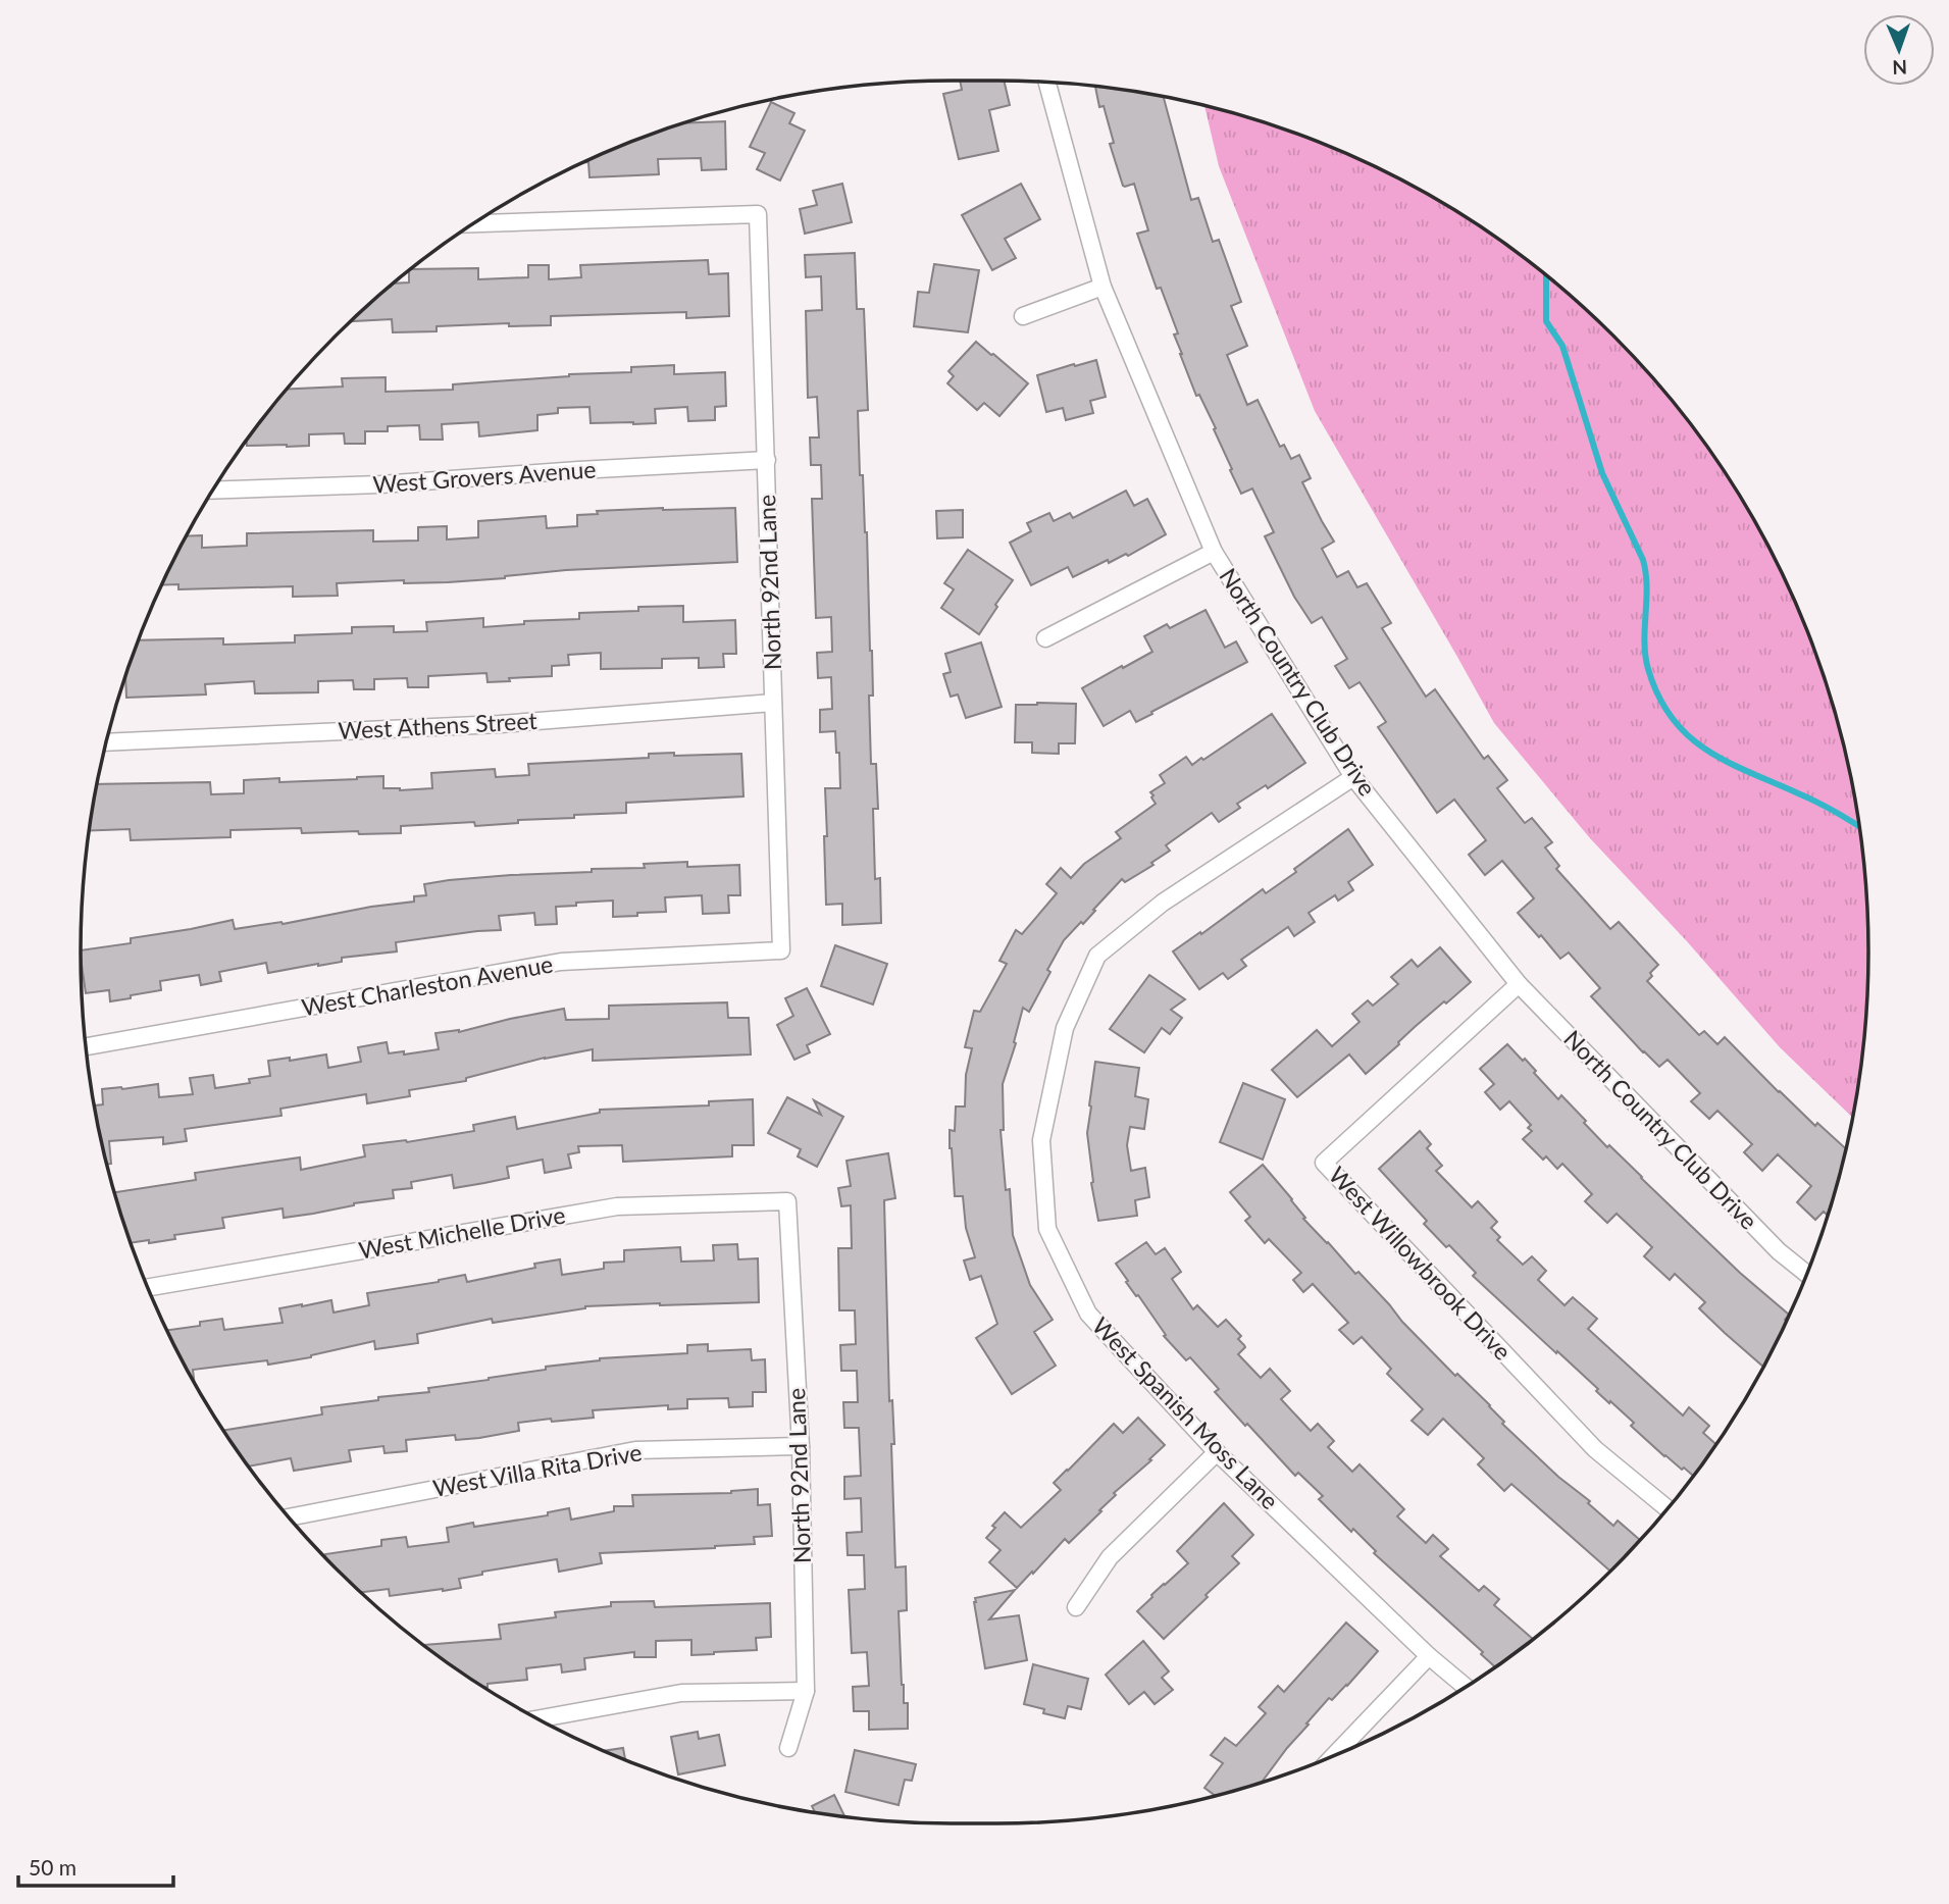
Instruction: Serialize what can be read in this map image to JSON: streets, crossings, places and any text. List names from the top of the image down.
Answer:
{
  "streets": {
    "street": [
      "West Grovers Avenue",
      "North 92nd Lane",
      "North Country Club Drive",
      "West Athens Street",
      "West Charleston Avenue",
      "West Michelle Drive",
      "West Willowbrook Drive",
      "West Spanish Moss Lane",
      "West Villa Rita Drive"
    ]
  },
  "crossings": [
    ["West Grovers Avenue", "North 92nd Lane"],
    ["North 92nd Lane", "West Athens Street"],
    ["North 92nd Lane", "West Charleston Avenue"],
    ["North 92nd Lane", "West Michelle Drive"],
    ["North 92nd Lane", "West Villa Rita Drive"],
    ["North Country Club Drive", "West Willowbrook Drive"],
    ["North Country Club Drive", "West Spanish Moss Lane"]
  ],
  "scale_bar": "50 m",
  "north": "bottom"
}
